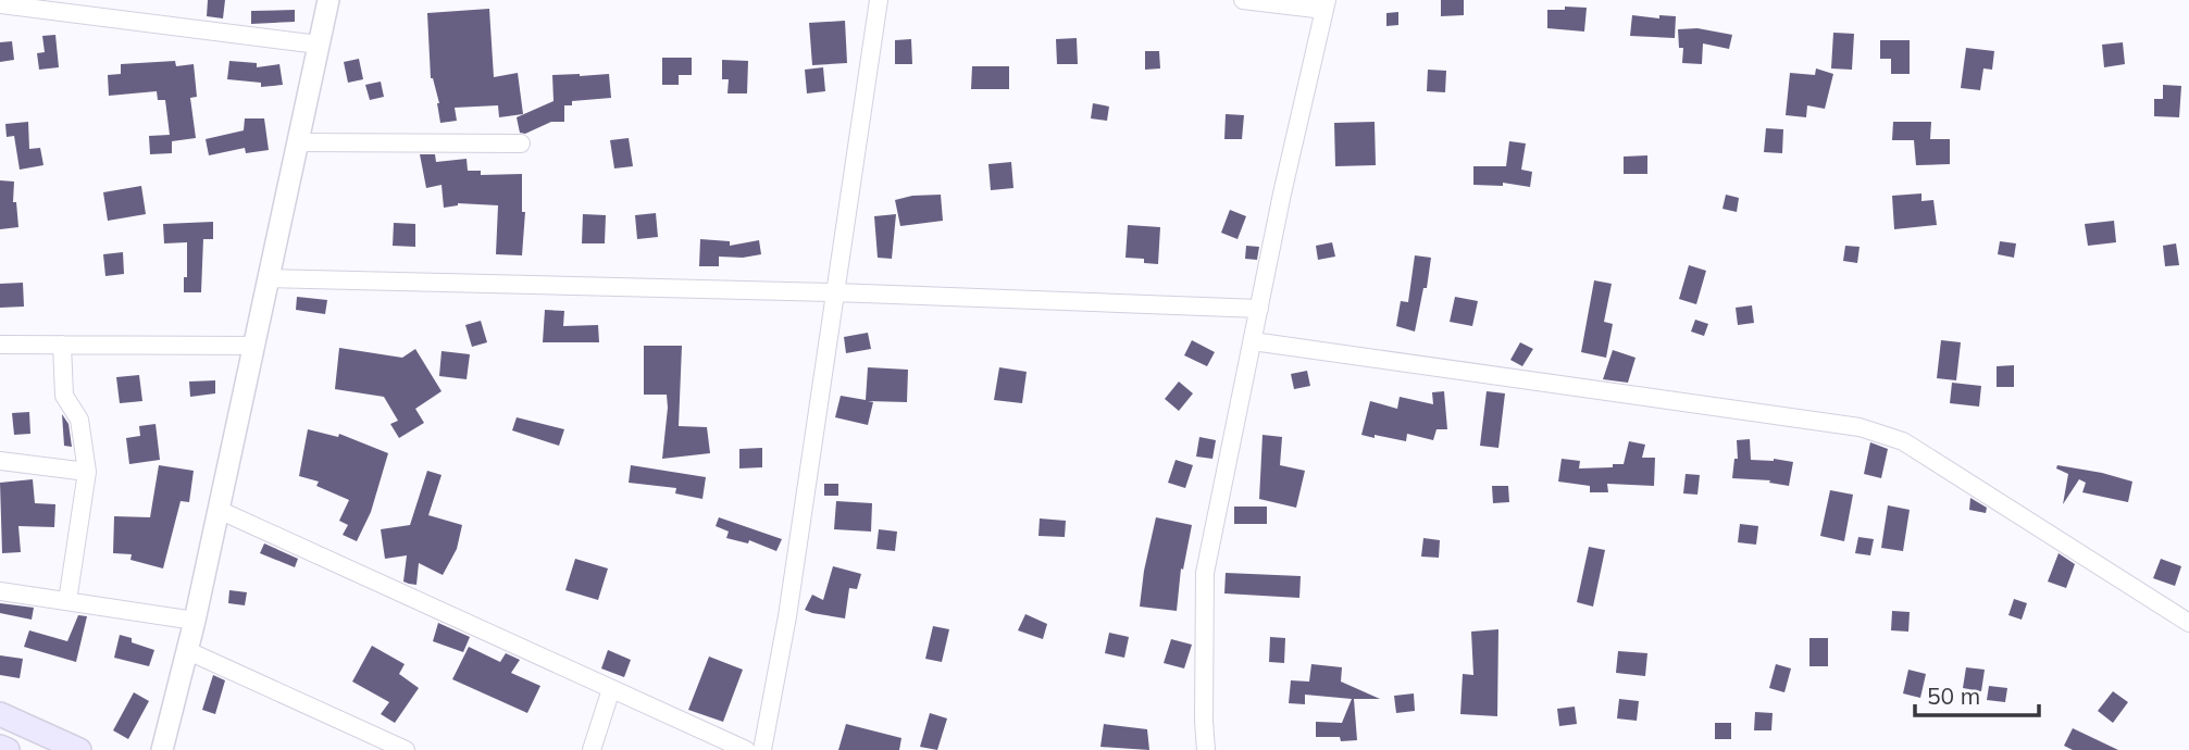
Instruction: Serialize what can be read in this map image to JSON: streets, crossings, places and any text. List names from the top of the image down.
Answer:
{
  "scale_bar": "50 m"
}
